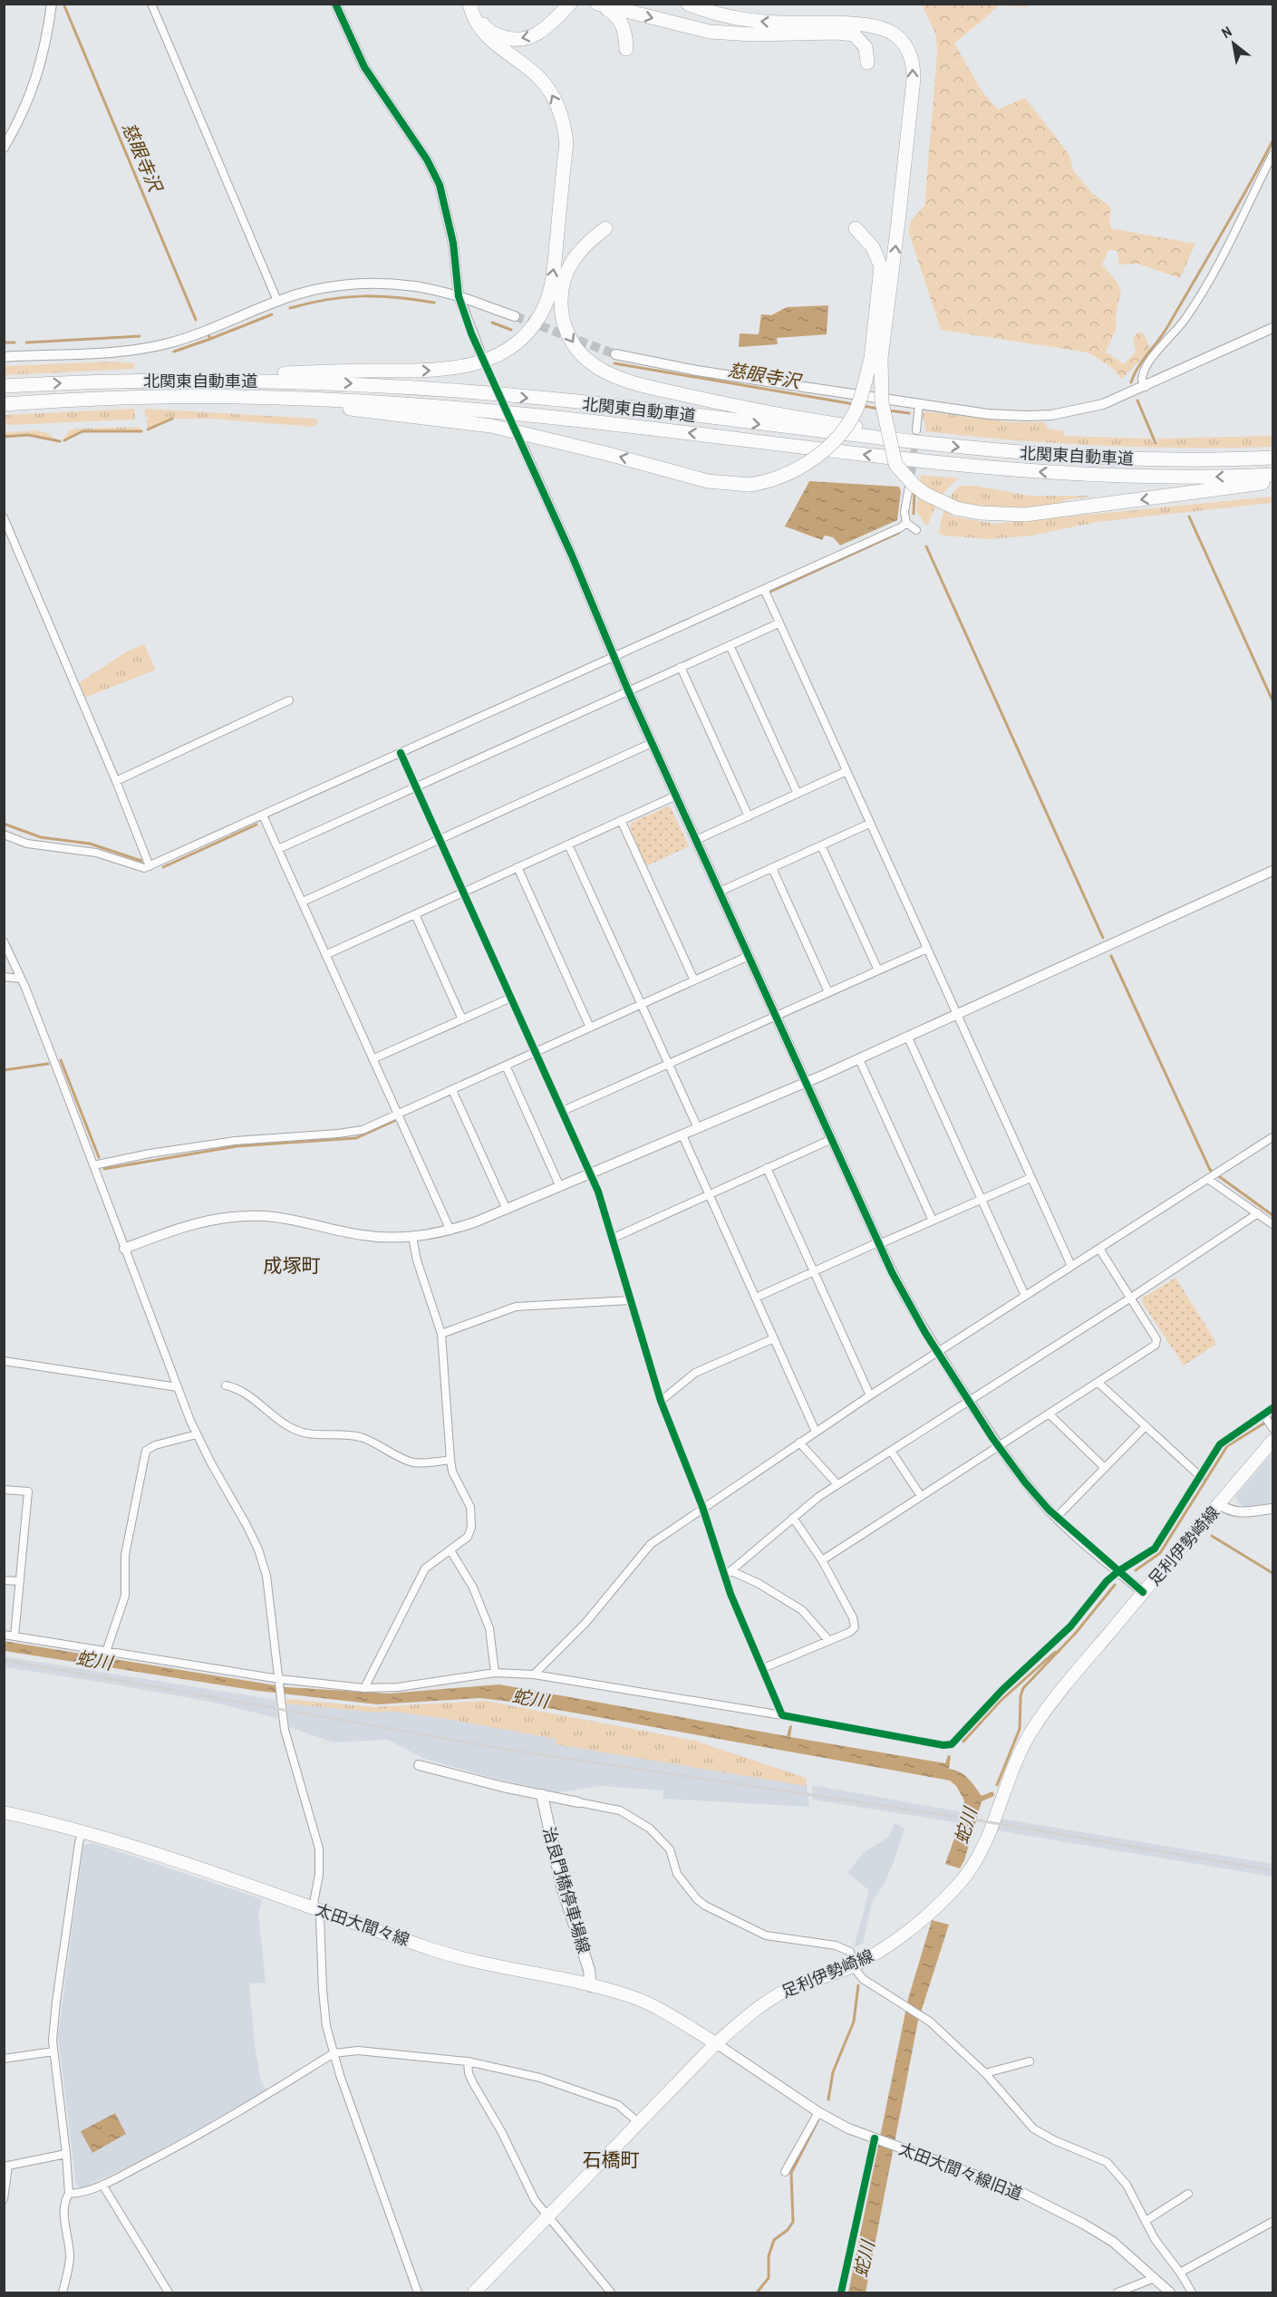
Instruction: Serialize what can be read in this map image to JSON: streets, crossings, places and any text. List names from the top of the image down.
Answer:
{
  "streets": {
    "highway": ["北関東自動車道"],
    "main road": ["足利伊勢崎線", "治良門橋停車場線", "太田大間々線"],
    "street": ["太田大間々線旧道"]
  },
  "crossings": [
    ["足利伊勢崎線", "太田大間々線"],
    ["足利伊勢崎線", "太田大間々線旧道"],
    ["治良門橋停車場線", "太田大間々線"],
    ["太田大間々線", "太田大間々線旧道"]
  ],
  "districts": ["成塚町", "石橋町"],
  "water": ["慈眼寺沢", "蛇川"],
  "north": "top left"
}
